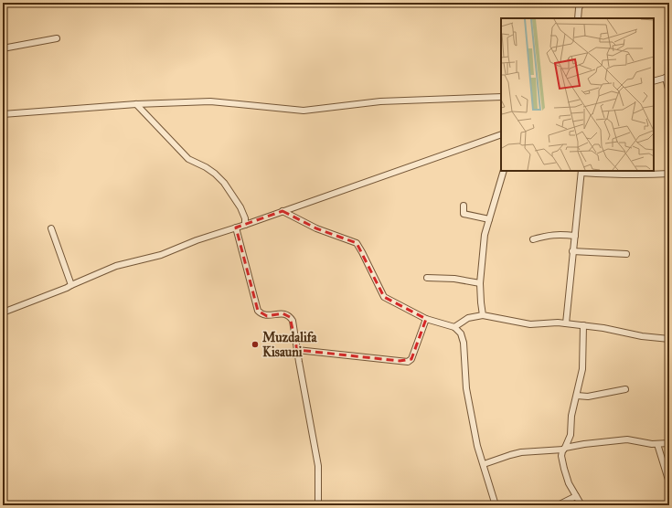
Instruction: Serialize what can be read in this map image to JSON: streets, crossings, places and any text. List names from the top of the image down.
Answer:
{
  "places": ["Muzdalifa Kisauni"]
}
